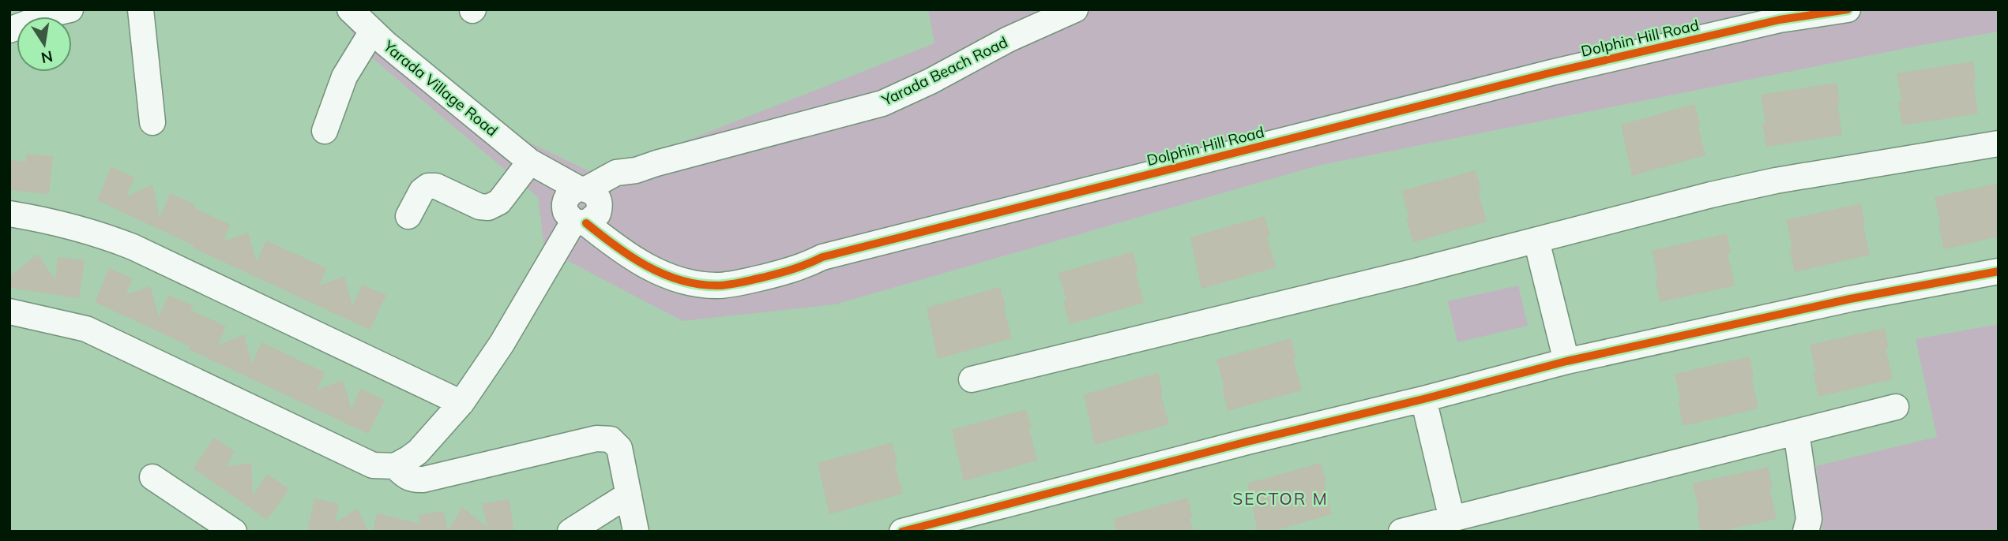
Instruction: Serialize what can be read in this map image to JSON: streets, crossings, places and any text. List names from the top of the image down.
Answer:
{
  "streets": {
    "street": ["Dolphin Hill Road", "Yarada Beach Road", "Yarada Village Road"]
  },
  "crossings": [
    ["Dolphin Hill Road", "Yarada Beach Road"],
    ["Dolphin Hill Road", "Yarada Village Road"],
    ["Yarada Beach Road", "Yarada Village Road"]
  ],
  "districts": ["SECTOR M"],
  "north": "bottom"
}
